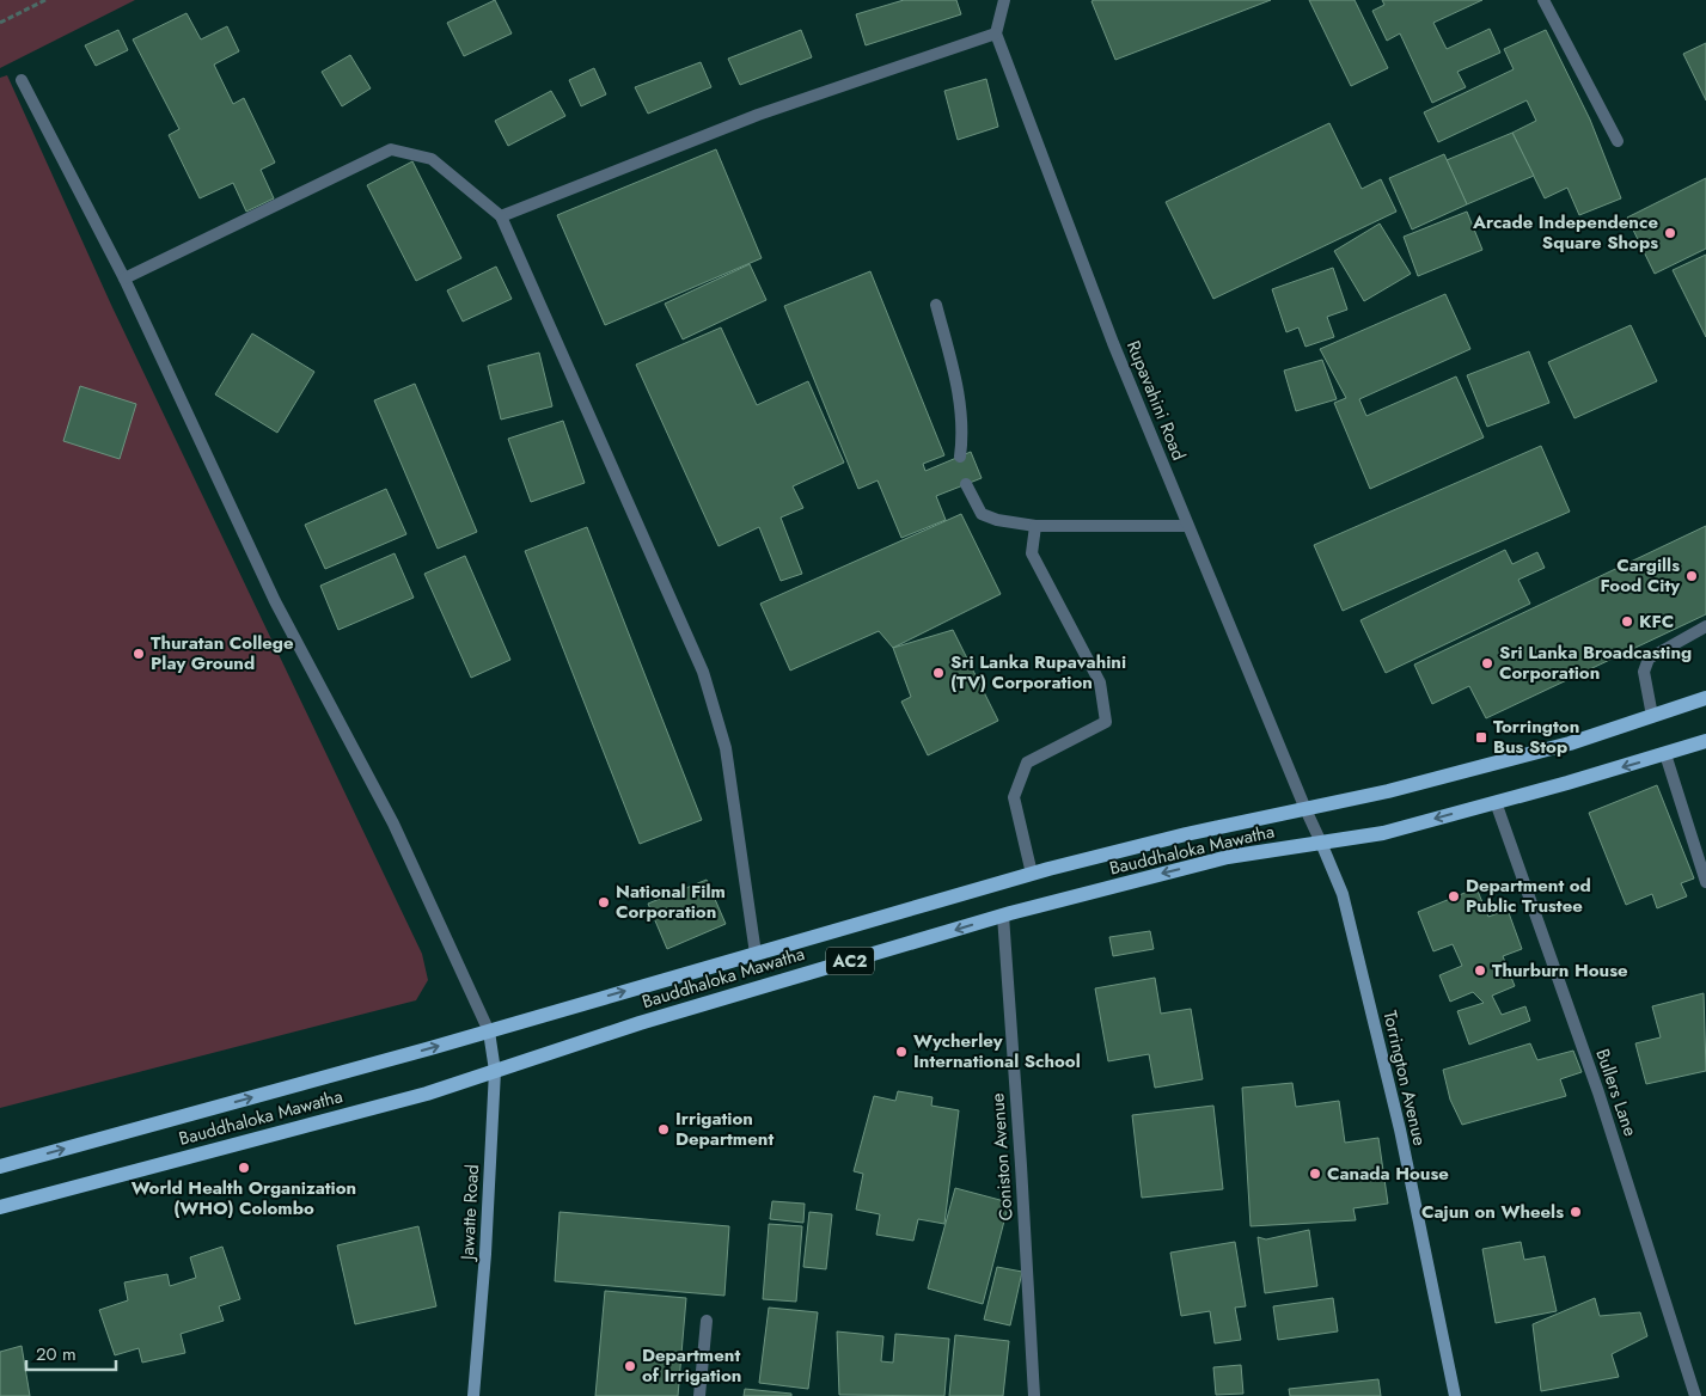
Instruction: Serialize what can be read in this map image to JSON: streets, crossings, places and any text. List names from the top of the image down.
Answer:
{
  "streets": {
    "main road": [
      "Bauddhaloka Mawatha",
      "AC2",
      "Torrington Avenue",
      "Jawatte Road"
    ],
    "street": ["Rupavahini Road", "Bullers Lane", "Coniston Avenue"]
  },
  "crossings": [
    ["Rupavahini Road", "Bauddhaloka Mawatha"],
    ["Rupavahini Road", "Torrington Avenue"],
    ["Bauddhaloka Mawatha", "Torrington Avenue"],
    ["Bauddhaloka Mawatha", "Bullers Lane"],
    ["Bauddhaloka Mawatha", "Coniston Avenue"],
    ["Bauddhaloka Mawatha", "Jawatte Road"]
  ],
  "places": {
    "other": [
      "Arcade Independence Square Shops",
      "Cargills Food City",
      "KFC",
      "Thuratan College Play Ground",
      "Sri Lanka Broadcasting Corporation",
      "Sri Lanka Rupavahini (TV) Corporation",
      "Department od Public Trustee",
      "National Film Corporation",
      "Thurburn House",
      "Wycherley International School",
      "Irrigation Department",
      "World Health Organization (WHO) Colombo",
      "Canada House",
      "Cajun on Wheels",
      "Department of Irrigation"
    ],
    "transit": ["Torrington Bus Stop"]
  },
  "scale_bar": "20 m"
}
